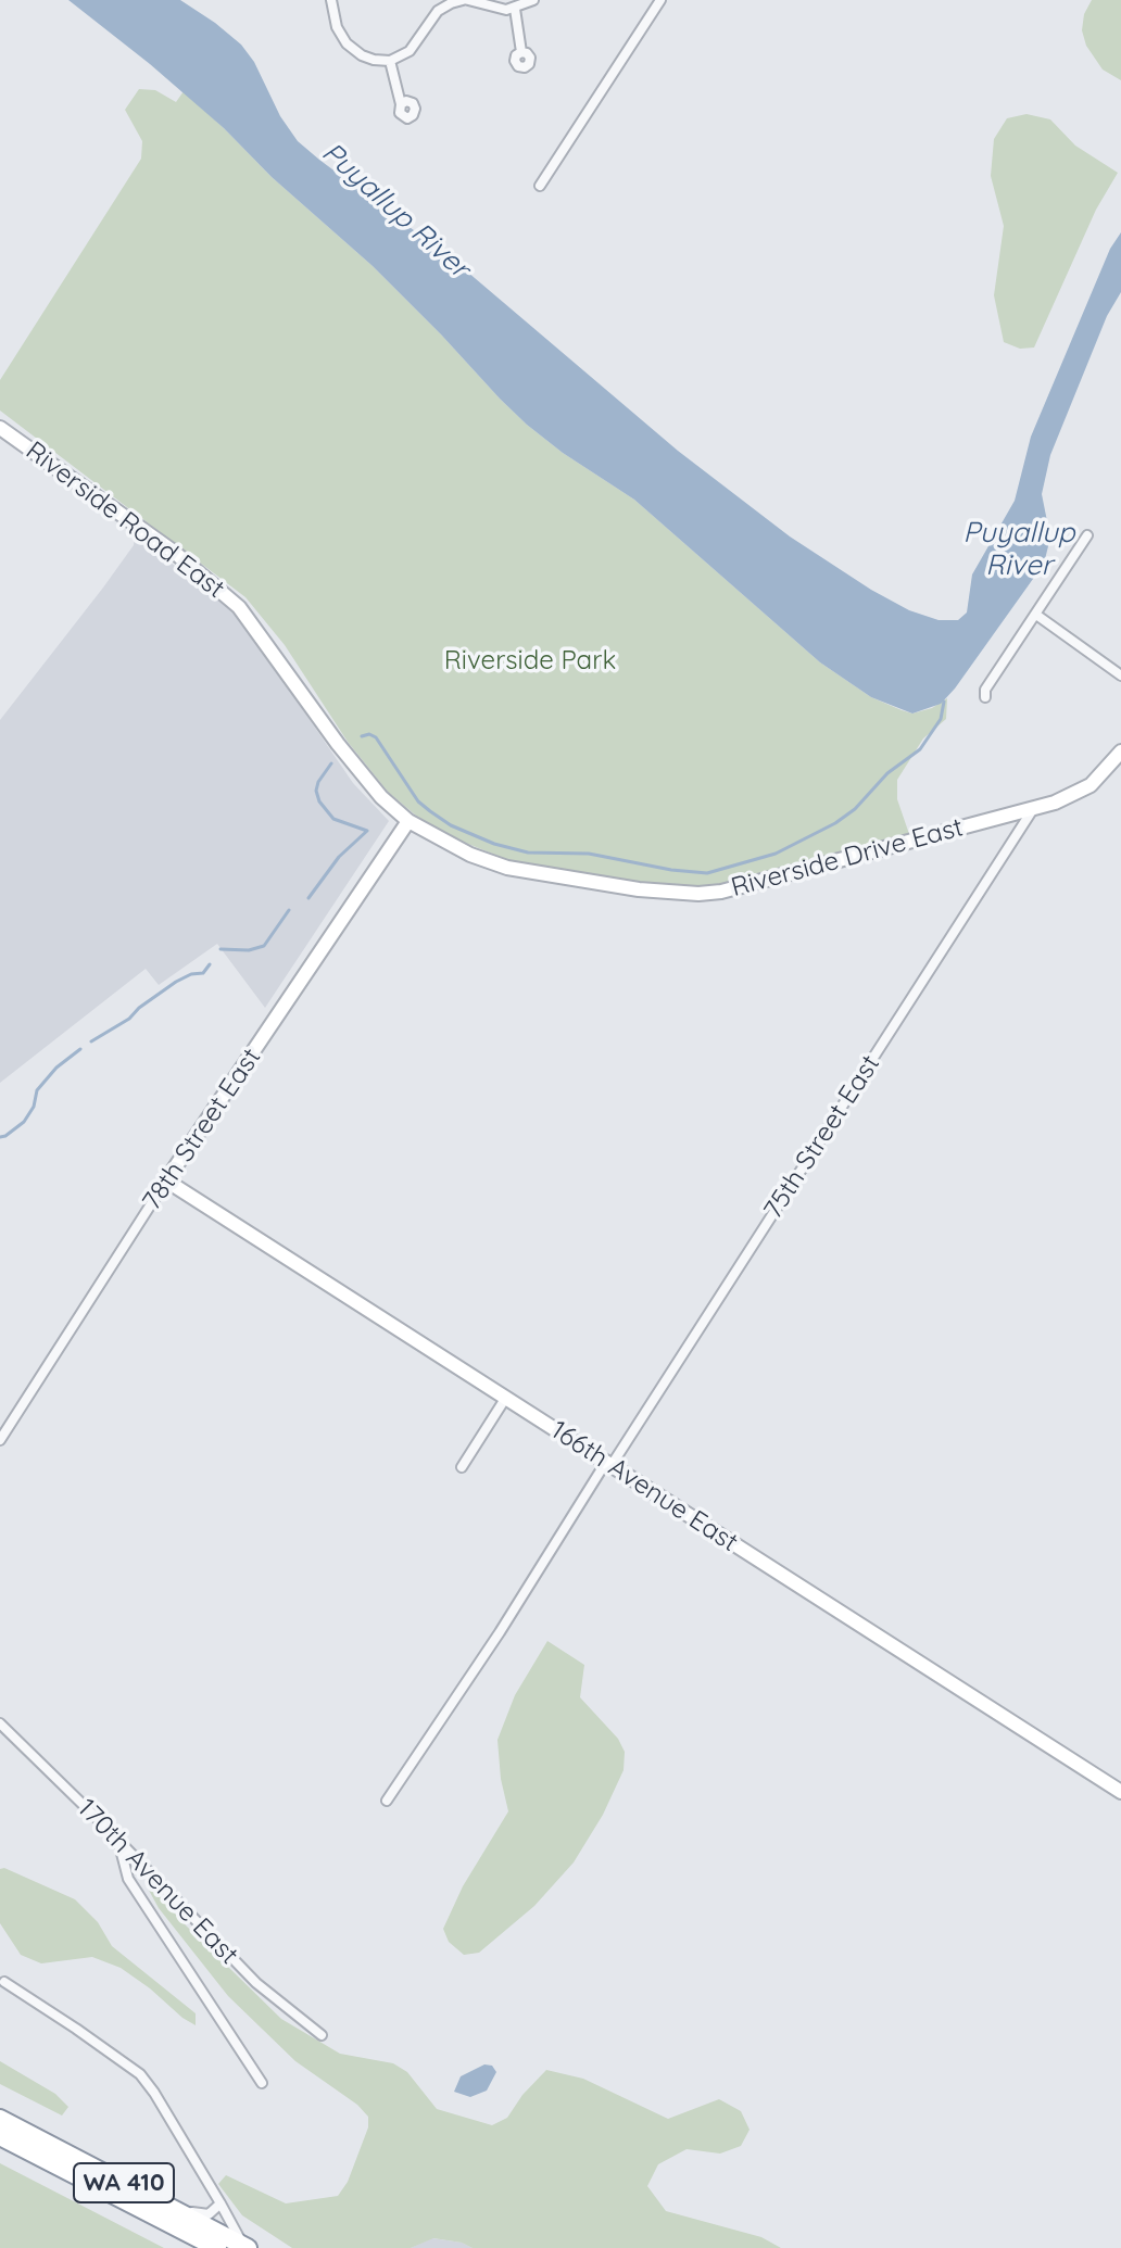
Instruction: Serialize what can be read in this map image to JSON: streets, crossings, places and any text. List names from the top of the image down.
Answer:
{
  "streets": {
    "highway": ["WA 410"],
    "street": [
      "Riverside Road East",
      "Riverside Drive East",
      "78th Street East",
      "75th Street East",
      "166th Avenue East",
      "170th Avenue East"
    ]
  },
  "crossings": [
    ["Riverside Road East", "Riverside Drive East"],
    ["Riverside Road East", "78th Street East"],
    ["Riverside Drive East", "78th Street East"],
    ["Riverside Drive East", "75th Street East"],
    ["78th Street East", "166th Avenue East"],
    ["75th Street East", "166th Avenue East"]
  ],
  "water": ["Puyallup River"],
  "parks": ["Riverside Park"]
}
